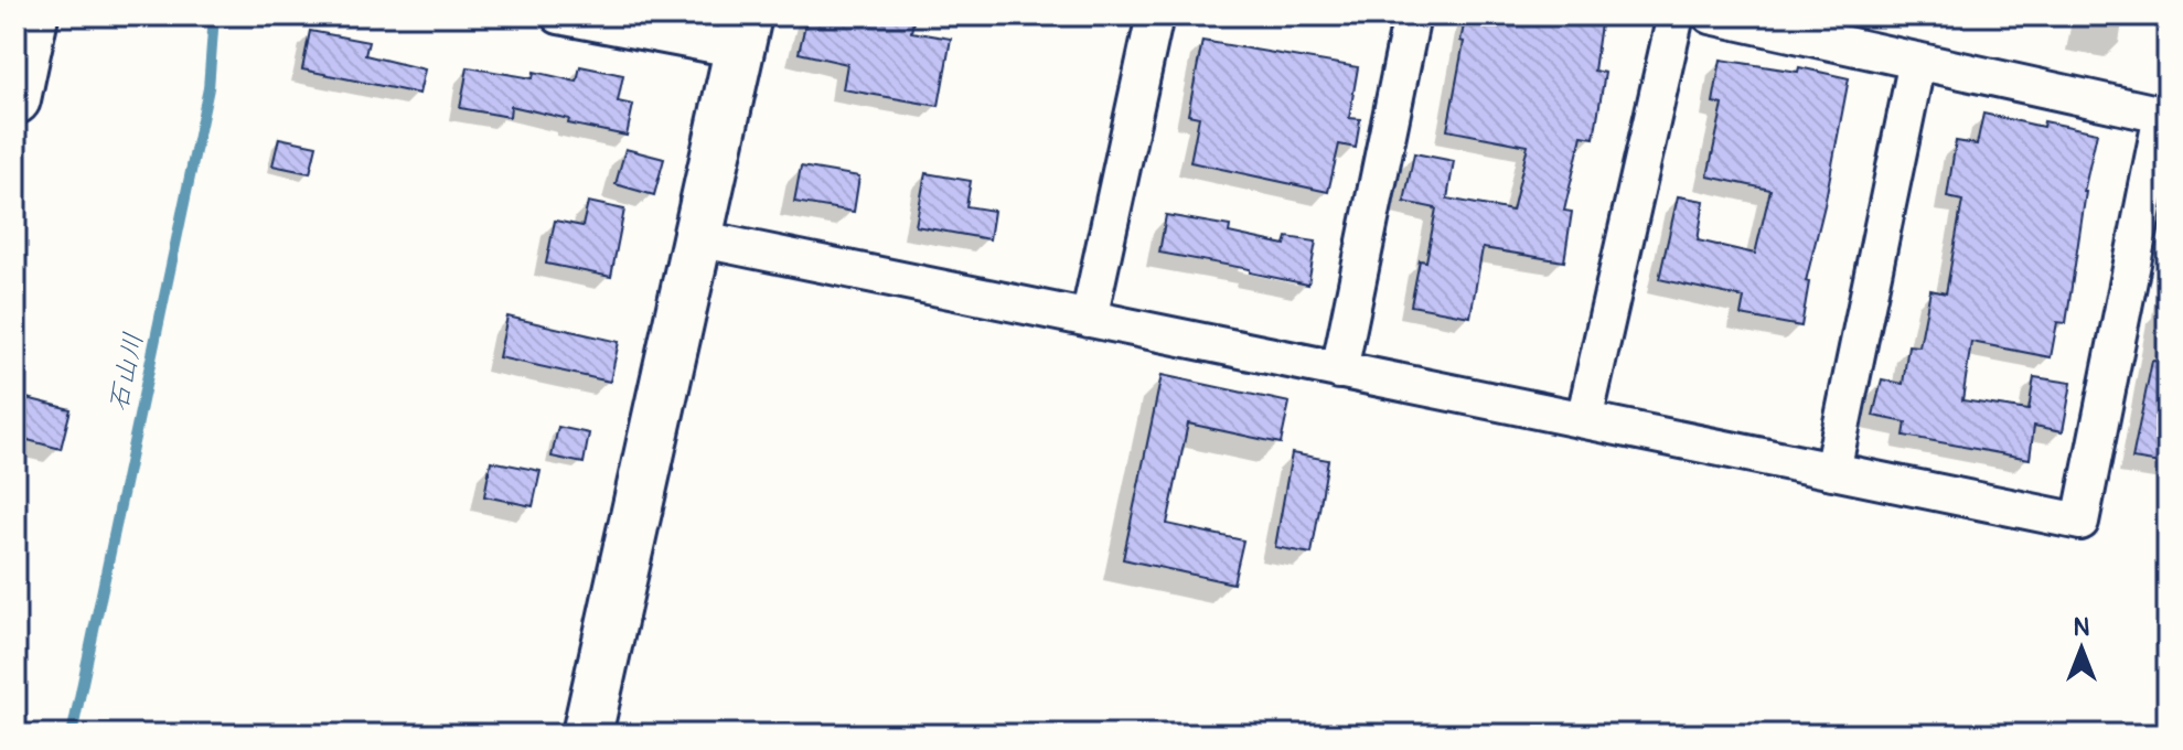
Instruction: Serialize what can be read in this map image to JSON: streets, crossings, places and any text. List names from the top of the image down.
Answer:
{
  "water": ["石山川"],
  "north": "top"
}
